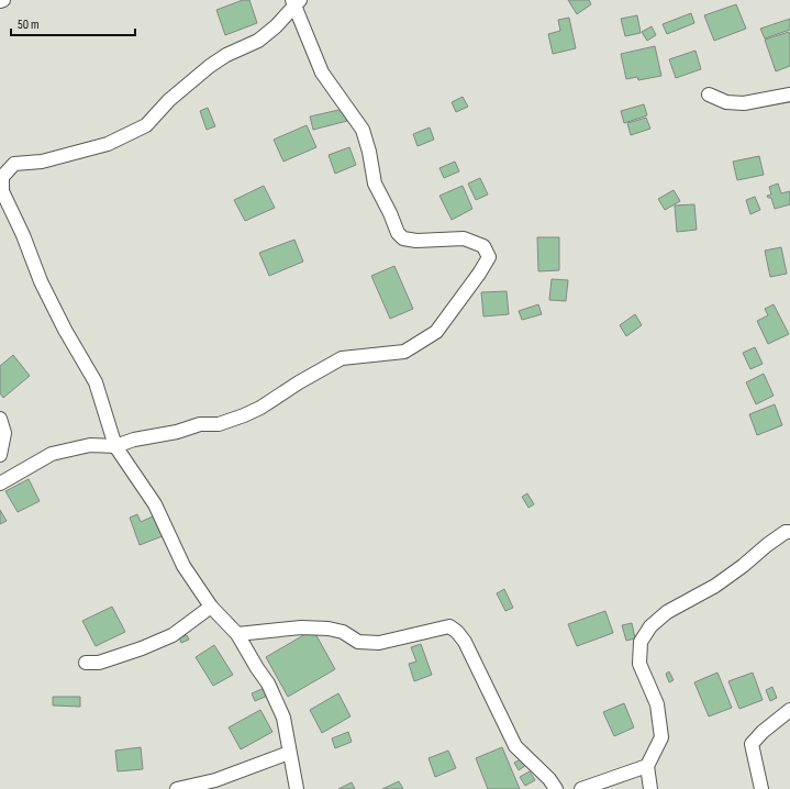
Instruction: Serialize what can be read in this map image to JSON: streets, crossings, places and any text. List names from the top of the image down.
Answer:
{
  "scale_bar": "50 m"
}
